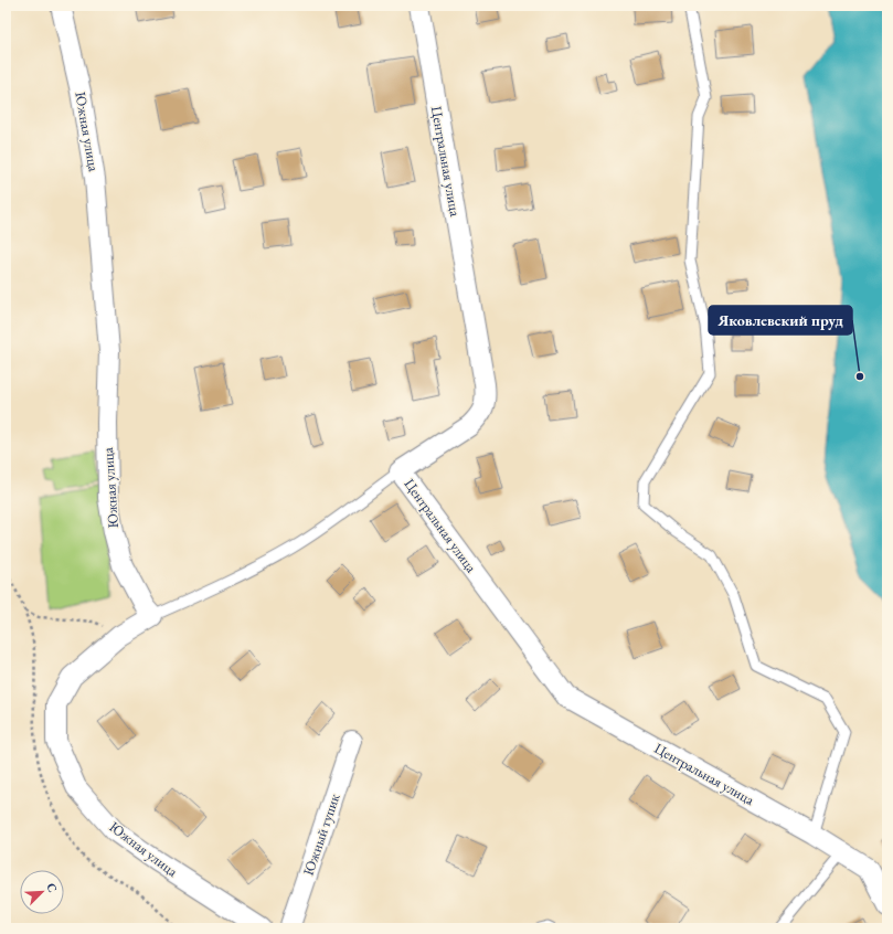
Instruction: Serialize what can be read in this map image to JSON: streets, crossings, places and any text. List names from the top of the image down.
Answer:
{
  "streets": {
    "street": ["Южная улица", "Центральная улица", "Южный тупик"]
  },
  "places": ["Яковлевский пруд"],
  "north": "top right"
}
